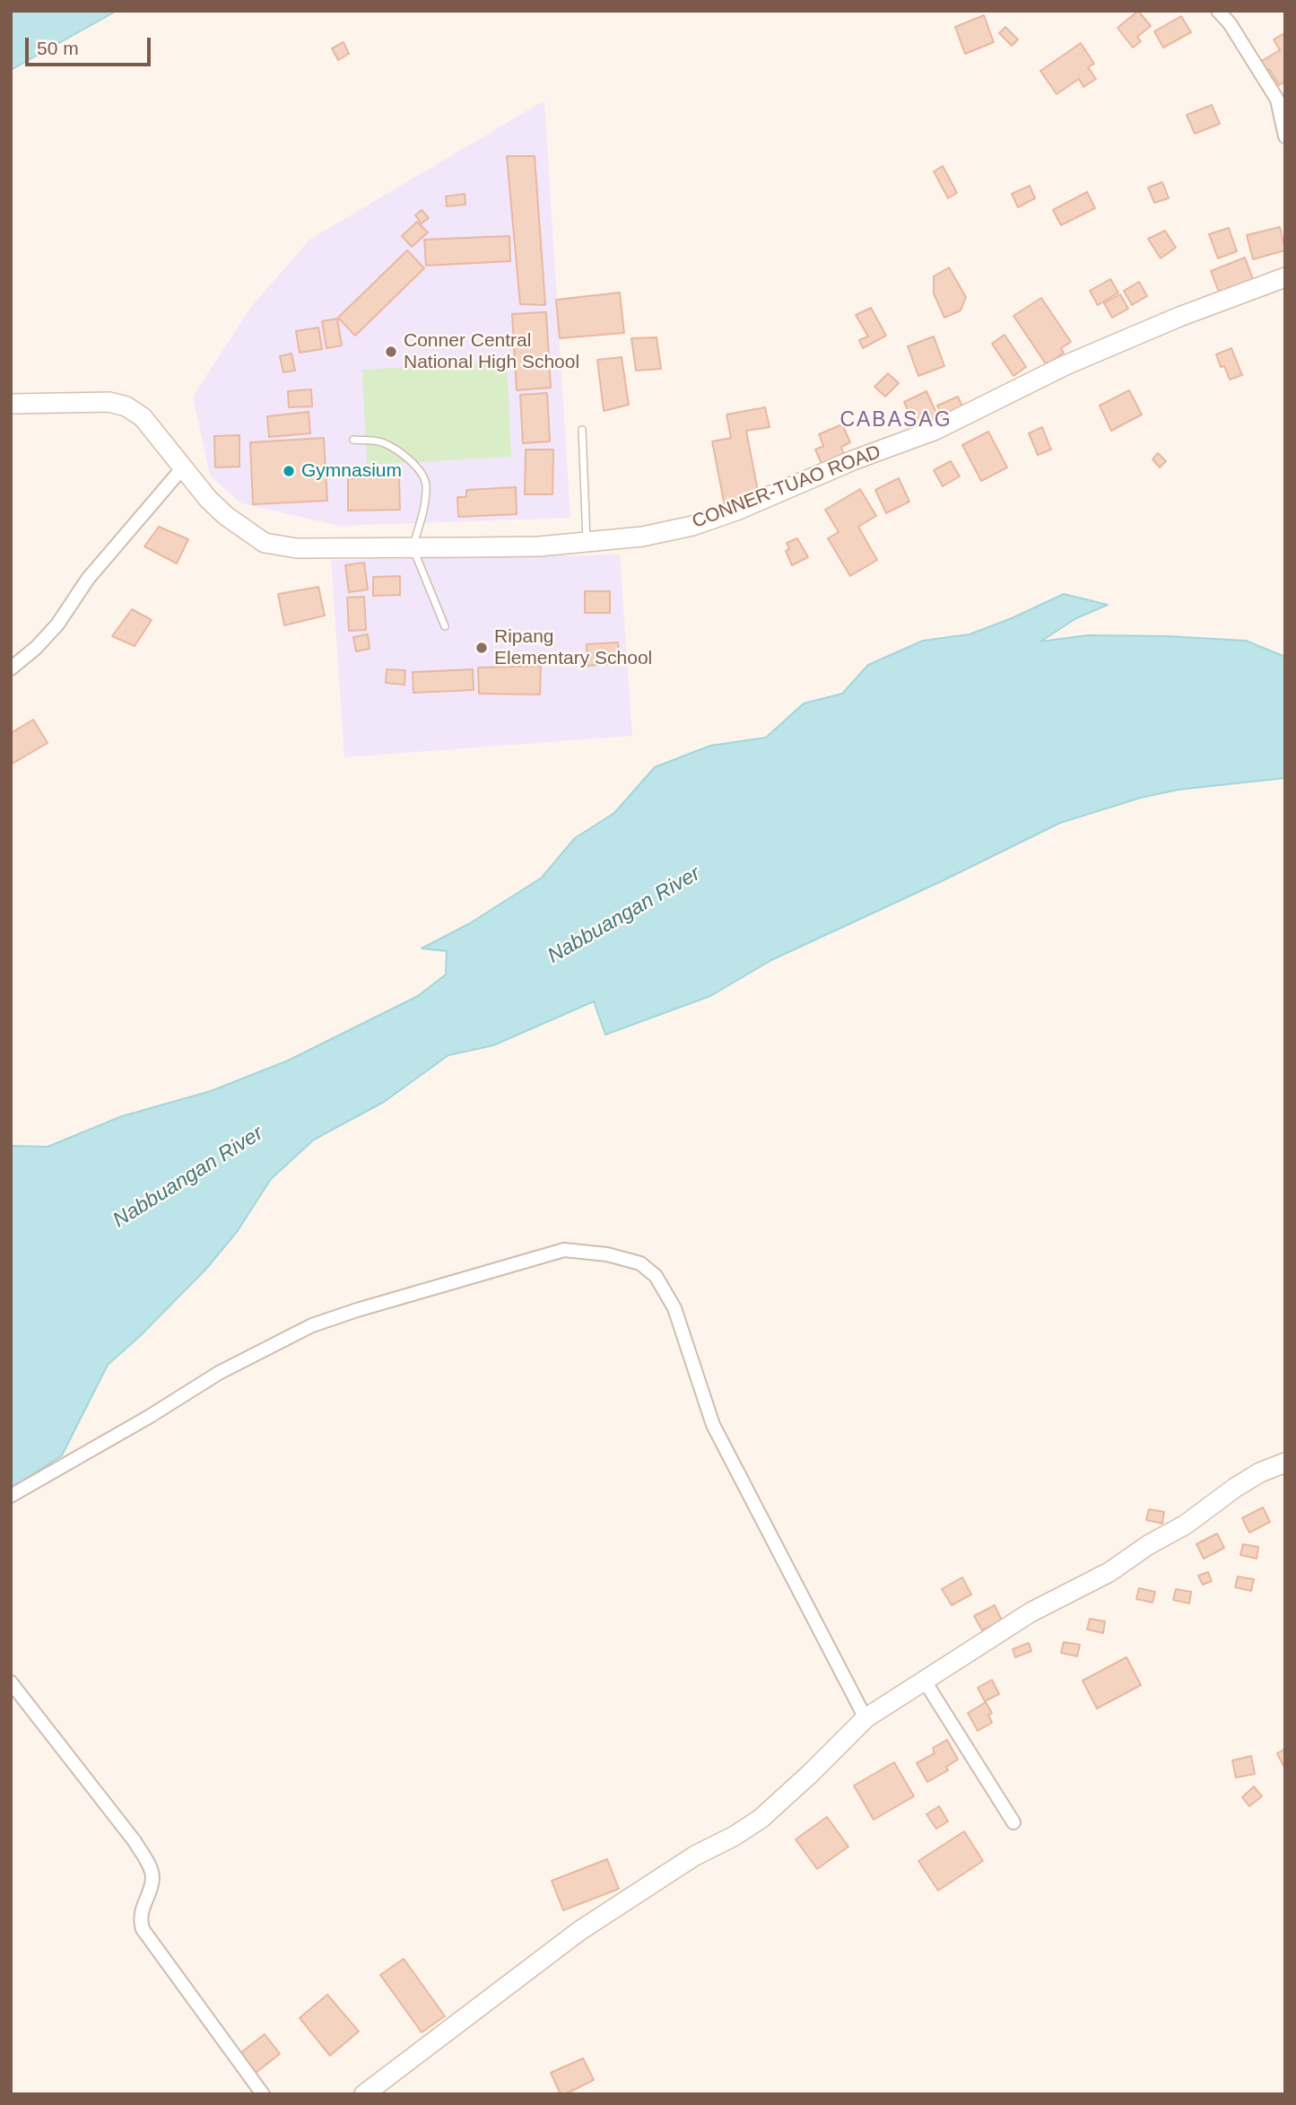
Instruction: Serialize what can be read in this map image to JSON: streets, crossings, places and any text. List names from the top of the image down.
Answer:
{
  "streets": {
    "main road": ["CONNER-TUAO ROAD"]
  },
  "districts": ["CABASAG"],
  "water": ["Nabbuangan River"],
  "places": ["Conner Central National High School", "Gymnasium", "Ripang Elementary School"],
  "scale_bar": "50 m"
}
